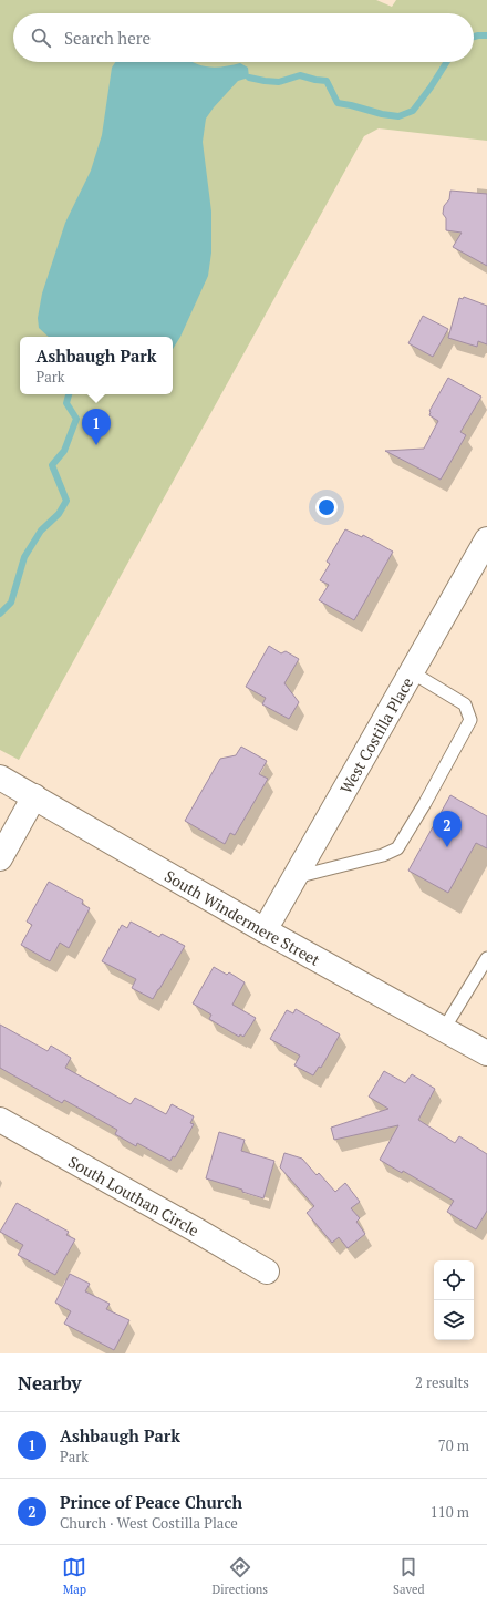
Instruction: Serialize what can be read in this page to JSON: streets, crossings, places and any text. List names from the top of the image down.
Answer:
{
  "streets": {
    "street": ["West Costilla Place", "South Windermere Street", "South Louthan Circle"]
  },
  "crossings": [
    ["West Costilla Place", "South Windermere Street"]
  ],
  "page": {
    "search": "Search here",
    "popup": ["Ashbaugh Park", "Park"],
    "pins": ["1", "2"],
    "heading": ["Nearby", "2 results"],
    "list": [
      {
        "mark": "1",
        "name": "Ashbaugh Park",
        "note": "Park",
        "value": "70 m"
      },
      {
        "mark": "2",
        "name": "Prince of Peace Church",
        "note": "Church · West Costilla Place",
        "value": "110 m"
      }
    ],
    "nav": ["Map", "Directions", "Saved"]
  }
}
